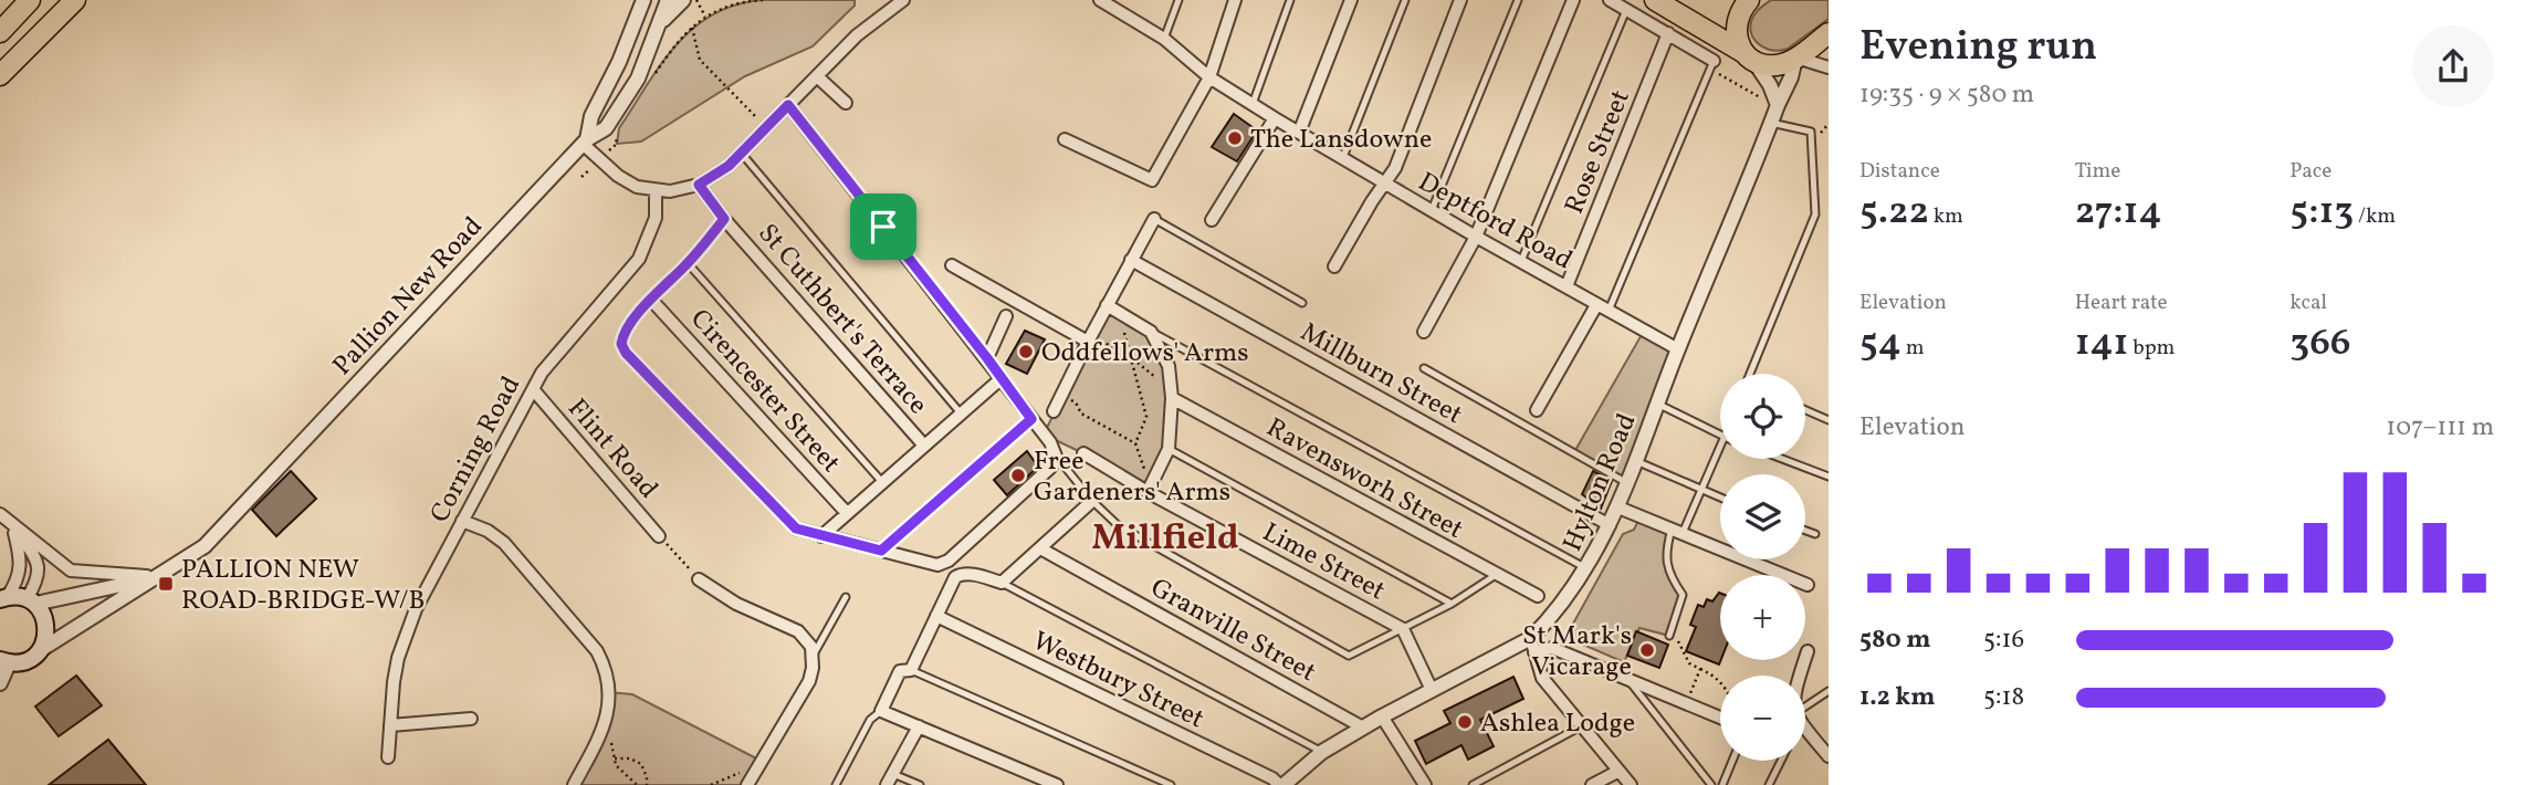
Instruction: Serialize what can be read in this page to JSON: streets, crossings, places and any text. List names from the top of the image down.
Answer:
{
  "streets": {
    "main road": ["Pallion New Road"],
    "street": [
      "Rose Street",
      "Deptford Road",
      "St Cuthbert's Terrace",
      "Millburn Street",
      "Cirencester Street",
      "Flint Road",
      "Corning Road",
      "Ravensworh Street",
      "Hylton Road",
      "Lime Street",
      "Granville Street",
      "Westbury Street"
    ]
  },
  "crossings": [
    ["Rose Street", "Deptford Road"],
    ["Deptford Road", "Hylton Road"],
    ["Millburn Street", "Hylton Road"],
    ["Flint Road", "Corning Road"],
    ["Hylton Road", "Lime Street"],
    ["Hylton Road", "Granville Street"],
    ["Hylton Road", "Westbury Street"]
  ],
  "districts": ["Millfield"],
  "places": {
    "other": [
      "The Lansdowne",
      "Oddfellows' Arms",
      "Free Gardeners' Arms",
      "St Mark's Vicarage",
      "Ashlea Lodge"
    ],
    "transit": ["PALLION NEW ROAD-BRIDGE-W/B"]
  },
  "page": {
    "heading": ["Evening run", "19:35 · 9 × 580 m"],
    "stats": [
      ["Distance", "5.22 km"],
      ["Time", "27:14"],
      ["Pace", "5:13 /km"],
      ["Elevation", "54 m"],
      ["Heart rate", "141 bpm"],
      ["kcal", "366"]
    ],
    "map_buttons": ["+", "−"],
    "chart": ["Elevation", "107–111 m"],
    "list": [
      {
        "name": "580 m",
        "note": "5:16"
      },
      {
        "name": "1.2 km",
        "note": "5:18"
      }
    ]
  }
}
